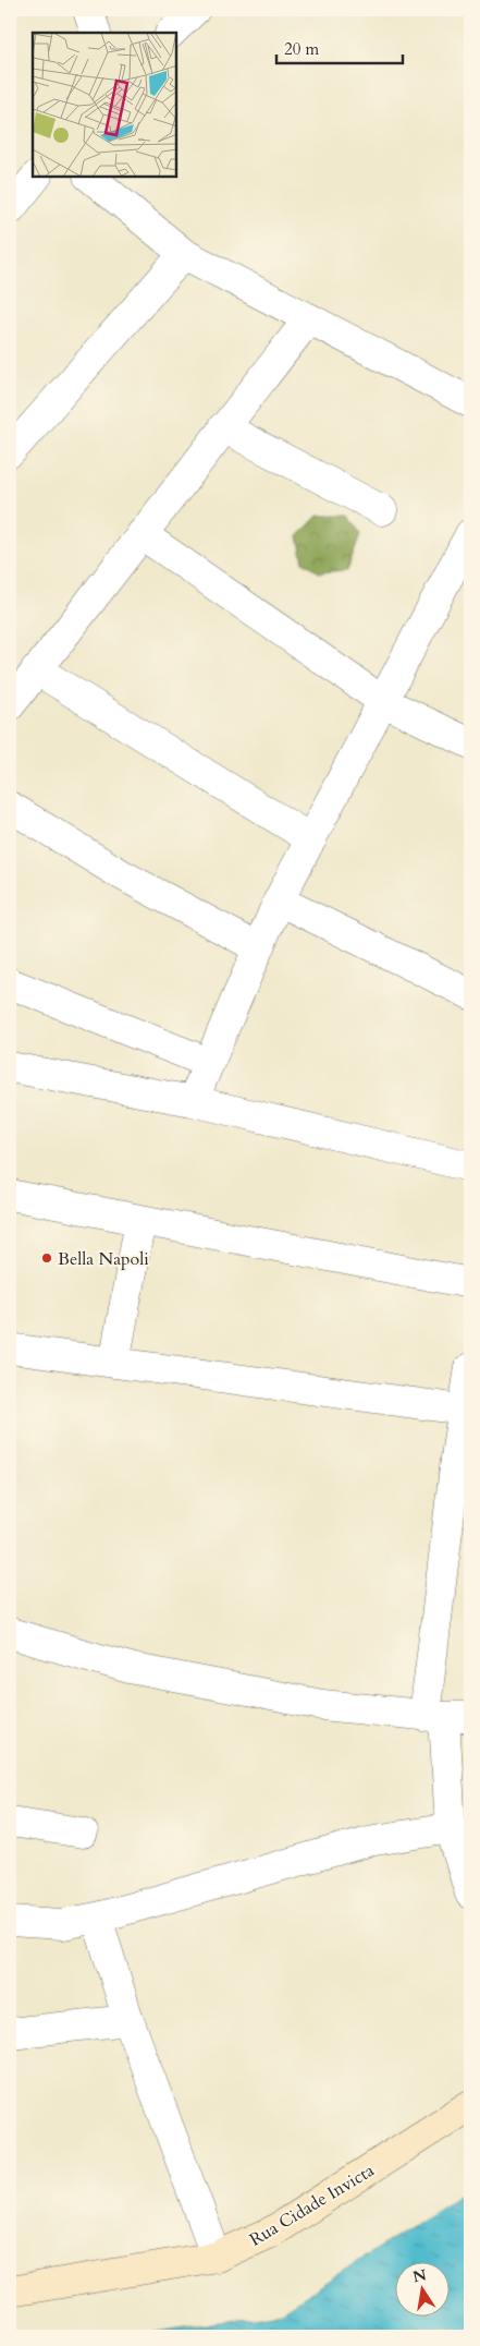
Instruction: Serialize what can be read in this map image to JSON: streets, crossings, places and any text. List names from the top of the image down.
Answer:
{
  "streets": {
    "main road": ["Rua Cidade Invicta"]
  },
  "places": ["Bella Napoli"],
  "scale_bar": "20 m",
  "north": "top"
}
